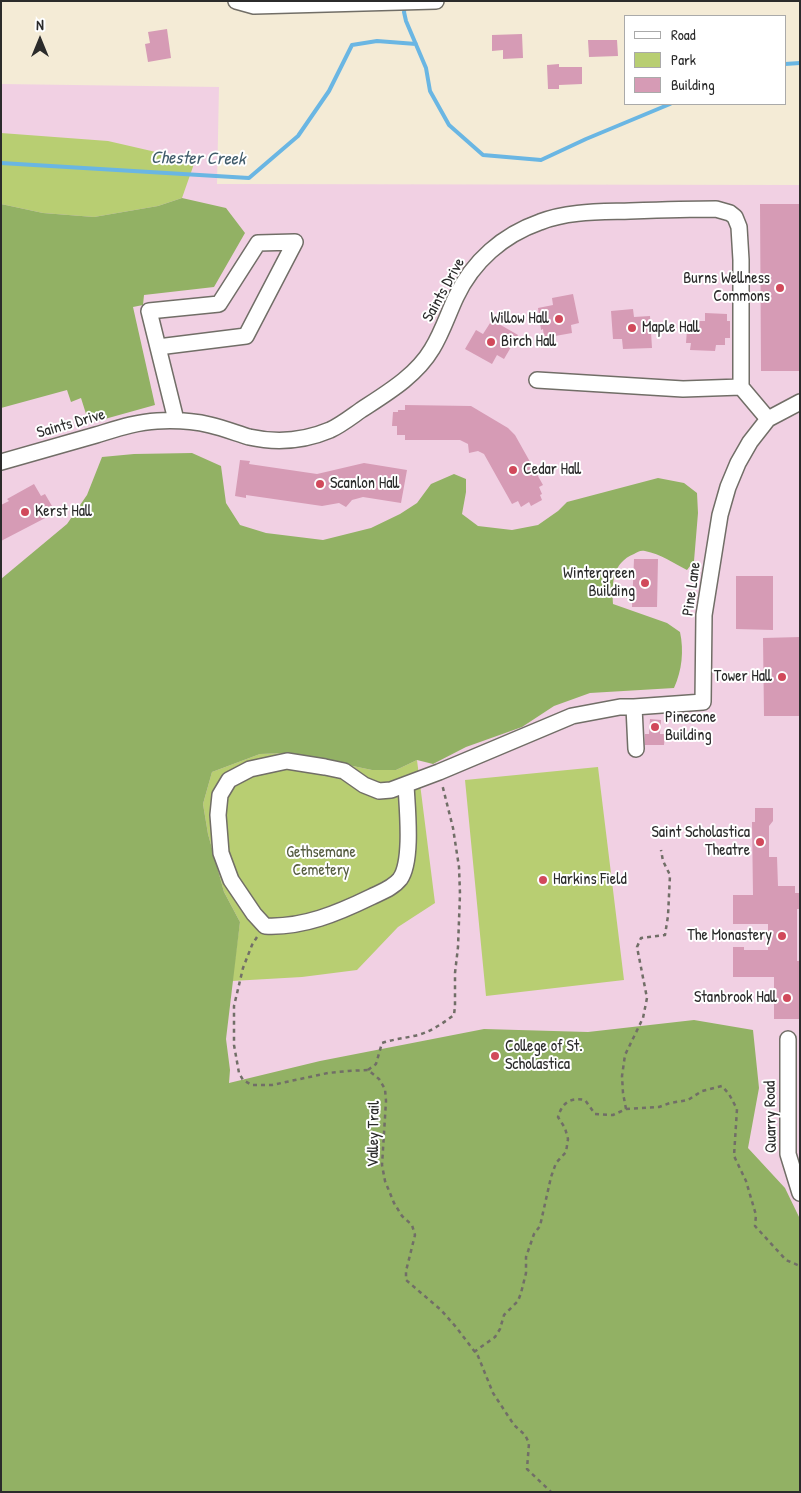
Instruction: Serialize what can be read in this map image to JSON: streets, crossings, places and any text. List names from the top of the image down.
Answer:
{
  "streets": {
    "street": ["Saints Drive", "Pine Lane", "Quarry Road"],
    "path": ["Valley Trail"]
  },
  "water": ["Chester Creek"],
  "parks": ["Gethsemane Cemetery"],
  "places": [
    "Burns Wellness Commons",
    "Willow Hall",
    "Maple Hall",
    "Birch Hall",
    "Cedar Hall",
    "Scanlon Hall",
    "Kerst Hall",
    "Wintergreen Building",
    "Tower Hall",
    "Pinecone Building",
    "Saint Scholastica Theatre",
    "Harkins Field",
    "The Monastery",
    "Stanbrook Hall",
    "College of St. Scholastica"
  ],
  "legend": ["Road", "Park", "Building"],
  "north": "top"
}
